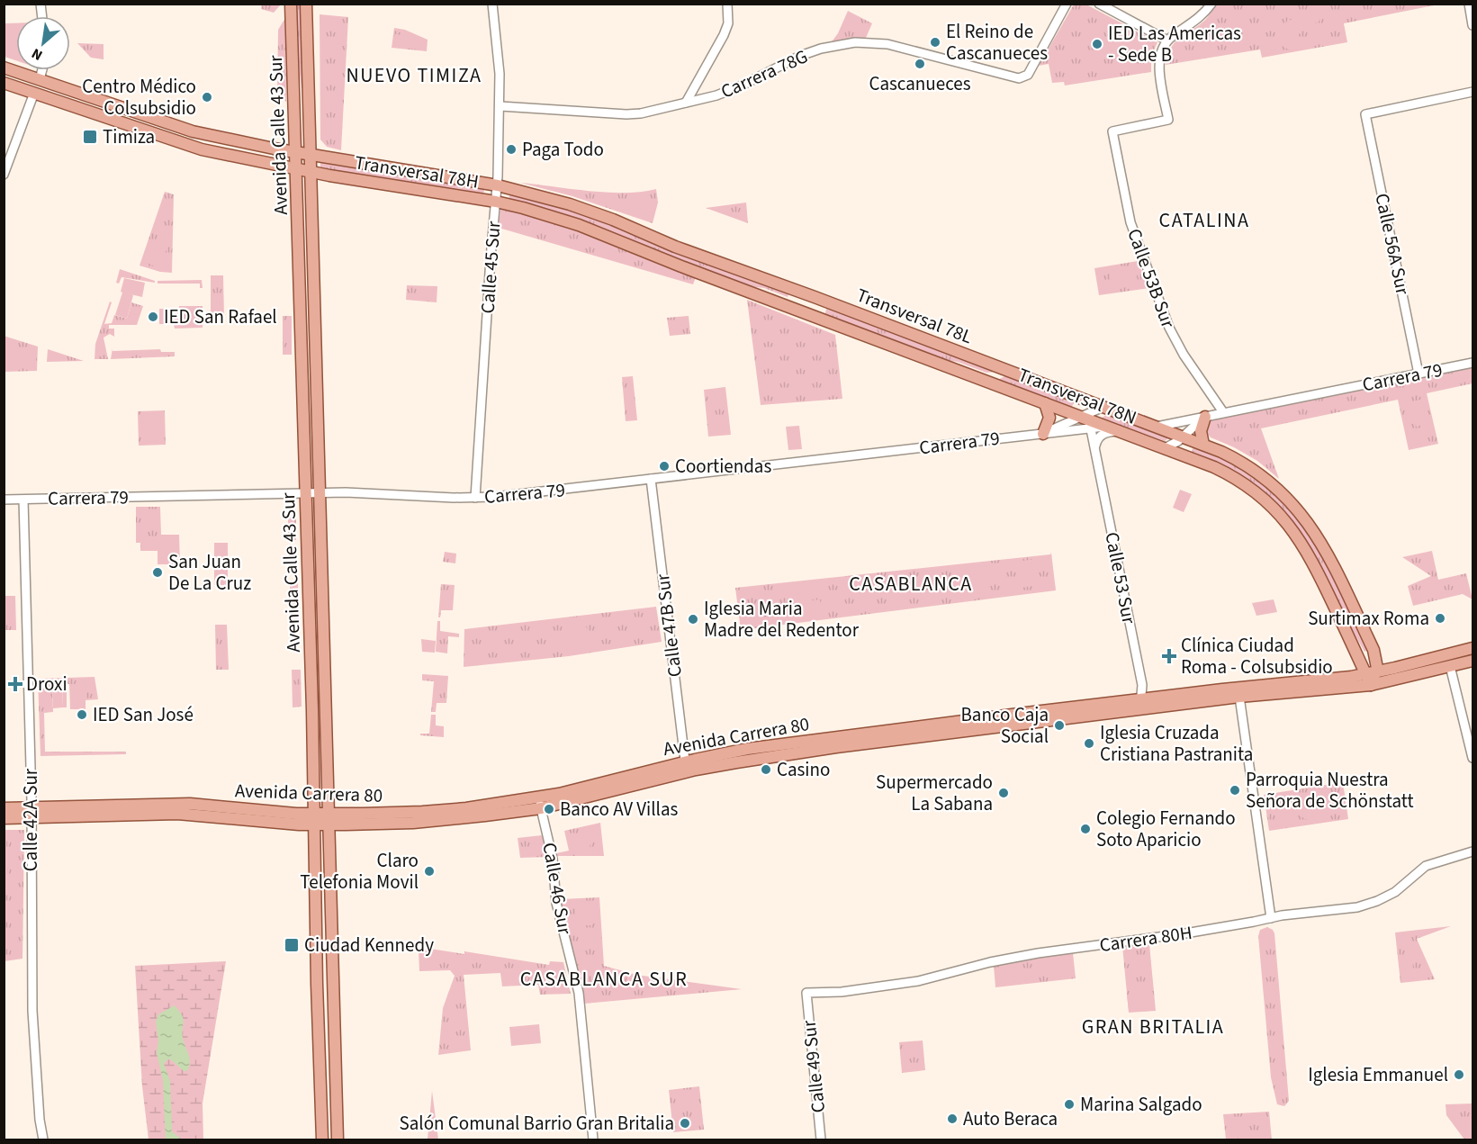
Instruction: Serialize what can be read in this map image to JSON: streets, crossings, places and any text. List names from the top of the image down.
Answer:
{
  "streets": {
    "main road": [
      "Avenida Calle 43 Sur",
      "Transversal 78H",
      "Transversal 78L",
      "Transversal 78N",
      "Avenida Carrera 80"
    ],
    "street": [
      "Carrera 78G",
      "Calle 56A Sur",
      "Calle 45 Sur",
      "Calle 53B Sur",
      "Carrera 79",
      "Calle 53 Sur",
      "Calle 47B Sur",
      "Calle 42A Sur",
      "Calle 46 Sur",
      "Carrera 80H",
      "Calle 49 Sur"
    ]
  },
  "crossings": [
    ["Carrera 78G", "Calle 45 Sur"],
    ["Avenida Calle 43 Sur", "Transversal 78H"],
    ["Avenida Calle 43 Sur", "Carrera 79"],
    ["Avenida Calle 43 Sur", "Avenida Carrera 80"],
    ["Transversal 78H", "Calle 45 Sur"],
    ["Transversal 78H", "Transversal 78L"],
    ["Calle 56A Sur", "Carrera 79"],
    ["Calle 45 Sur", "Carrera 79"],
    ["Calle 53B Sur", "Carrera 79"],
    ["Transversal 78L", "Transversal 78N"],
    ["Carrera 79", "Transversal 78N"],
    ["Carrera 79", "Calle 53 Sur"],
    ["Carrera 79", "Calle 47B Sur"],
    ["Carrera 79", "Calle 42A Sur"],
    ["Transversal 78N", "Calle 53 Sur"],
    ["Transversal 78N", "Avenida Carrera 80"],
    ["Calle 53 Sur", "Avenida Carrera 80"],
    ["Calle 47B Sur", "Avenida Carrera 80"],
    ["Avenida Carrera 80", "Calle 42A Sur"],
    ["Avenida Carrera 80", "Calle 46 Sur"],
    ["Carrera 80H", "Calle 49 Sur"]
  ],
  "districts": [
    "NUEVO TIMIZA",
    "CATALINA",
    "CASABLANCA",
    "CASABLANCA SUR",
    "GRAN BRITALIA"
  ],
  "places": {
    "other": [
      "El Reino de Cascanueces",
      "IED Las Americas - Sede B",
      "Cascanueces",
      "Centro Médico Colsubsidio",
      "Paga Todo",
      "IED San Rafael",
      "Coortiendas",
      "San Juan De La Cruz",
      "Surtimax Roma",
      "Iglesia Maria Madre del Redentor",
      "IED San José",
      "Banco Caja Social",
      "Iglesia Cruzada Cristiana Pastranita",
      "Casino",
      "Parroquia Nuestra Señora de Schönstatt",
      "Supermercado La Sabana",
      "Banco AV Villas",
      "Colegio Fernando Soto Aparicio",
      "Claro Telefonia Movil",
      "Iglesia Emmanuel",
      "Marina Salgado",
      "Auto Beraca",
      "Salón Comunal Barrio Gran Britalia"
    ],
    "transit": ["Timiza", "Ciudad Kennedy"],
    "health": ["Clínica Ciudad Roma - Colsubsidio", "Droxi"]
  },
  "north": "bottom left"
}
